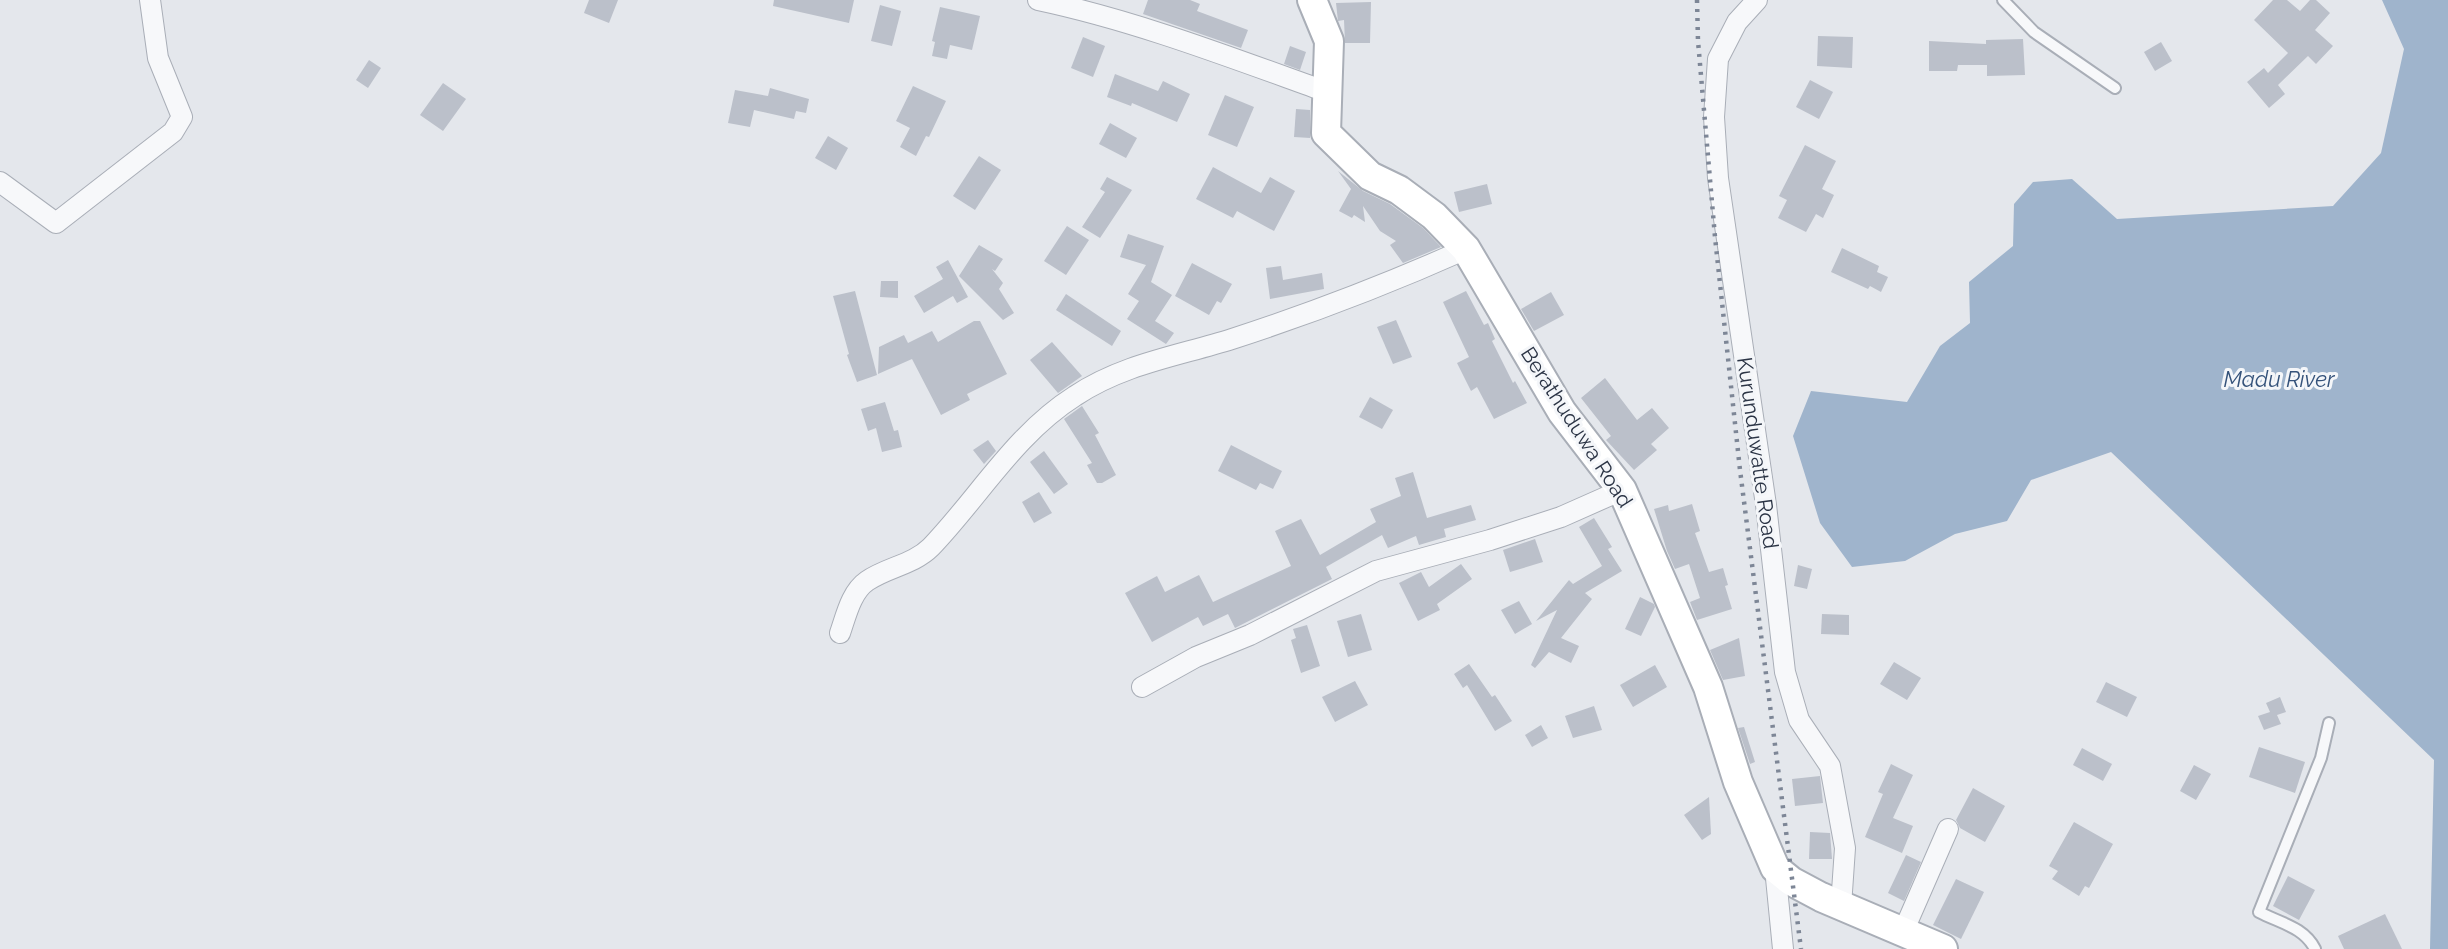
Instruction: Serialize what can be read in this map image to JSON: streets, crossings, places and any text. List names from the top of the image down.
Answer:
{
  "streets": {
    "street": ["Berathuduwa Road", "Kurunduwatte Road"]
  },
  "water": ["Madu River"]
}
